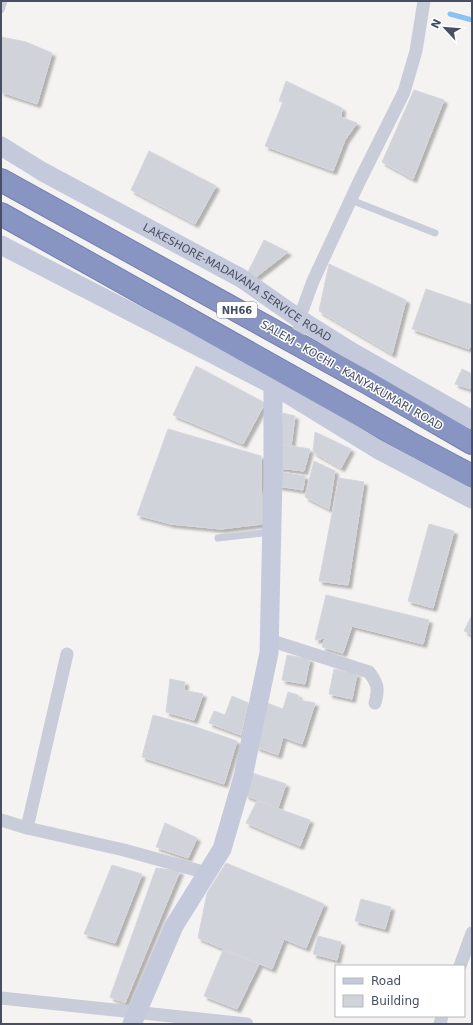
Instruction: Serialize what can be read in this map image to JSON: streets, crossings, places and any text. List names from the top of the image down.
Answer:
{
  "streets": {
    "highway": ["NH66", "SALEM - KOCHI - KANYAKUMARI ROAD"],
    "street": ["LAKESHORE-MADAVANA SERVICE ROAD"]
  },
  "legend": ["Road", "Building"],
  "north": "top left"
}
